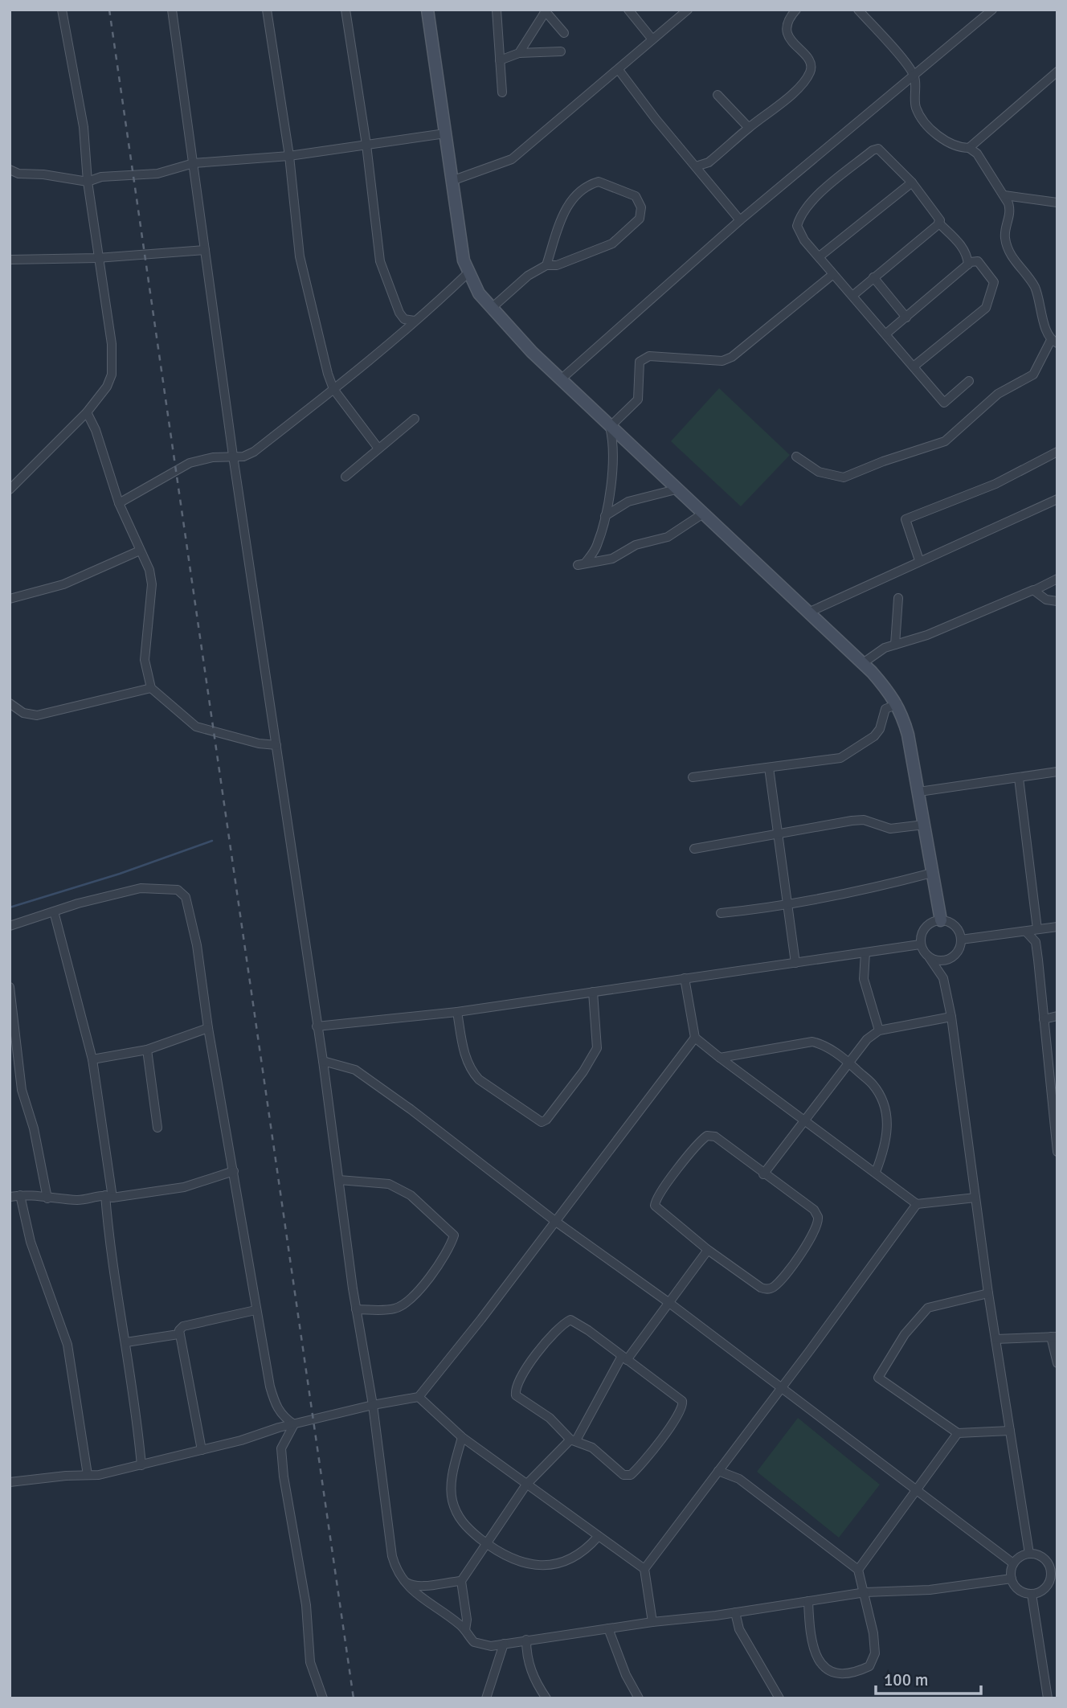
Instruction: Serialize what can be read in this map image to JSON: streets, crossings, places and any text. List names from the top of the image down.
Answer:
{
  "scale_bar": "100 m"
}
